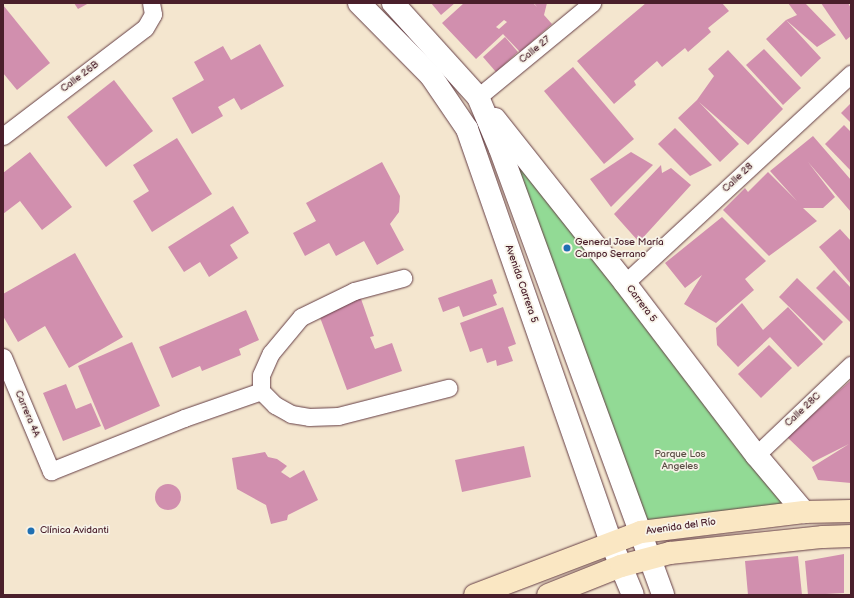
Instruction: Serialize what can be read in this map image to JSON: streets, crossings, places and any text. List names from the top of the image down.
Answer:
{
  "streets": {
    "main road": ["Avenida del Río"],
    "street": [
      "Calle 27",
      "Calle 26B",
      "Calle 28",
      "Avenida Carrera 5",
      "Carrera 5",
      "Calle 28C",
      "Carrera 4A"
    ]
  },
  "crossings": [
    ["Calle 27", "Carrera 5"],
    ["Calle 28", "Carrera 5"],
    ["Avenida Carrera 5", "Avenida del Río"],
    ["Carrera 5", "Calle 28C"],
    ["Carrera 5", "Avenida del Río"]
  ],
  "parks": ["Parque Los Angeles"],
  "places": ["General Jose María Campo Serrano", "Clínica Avidanti"]
}
